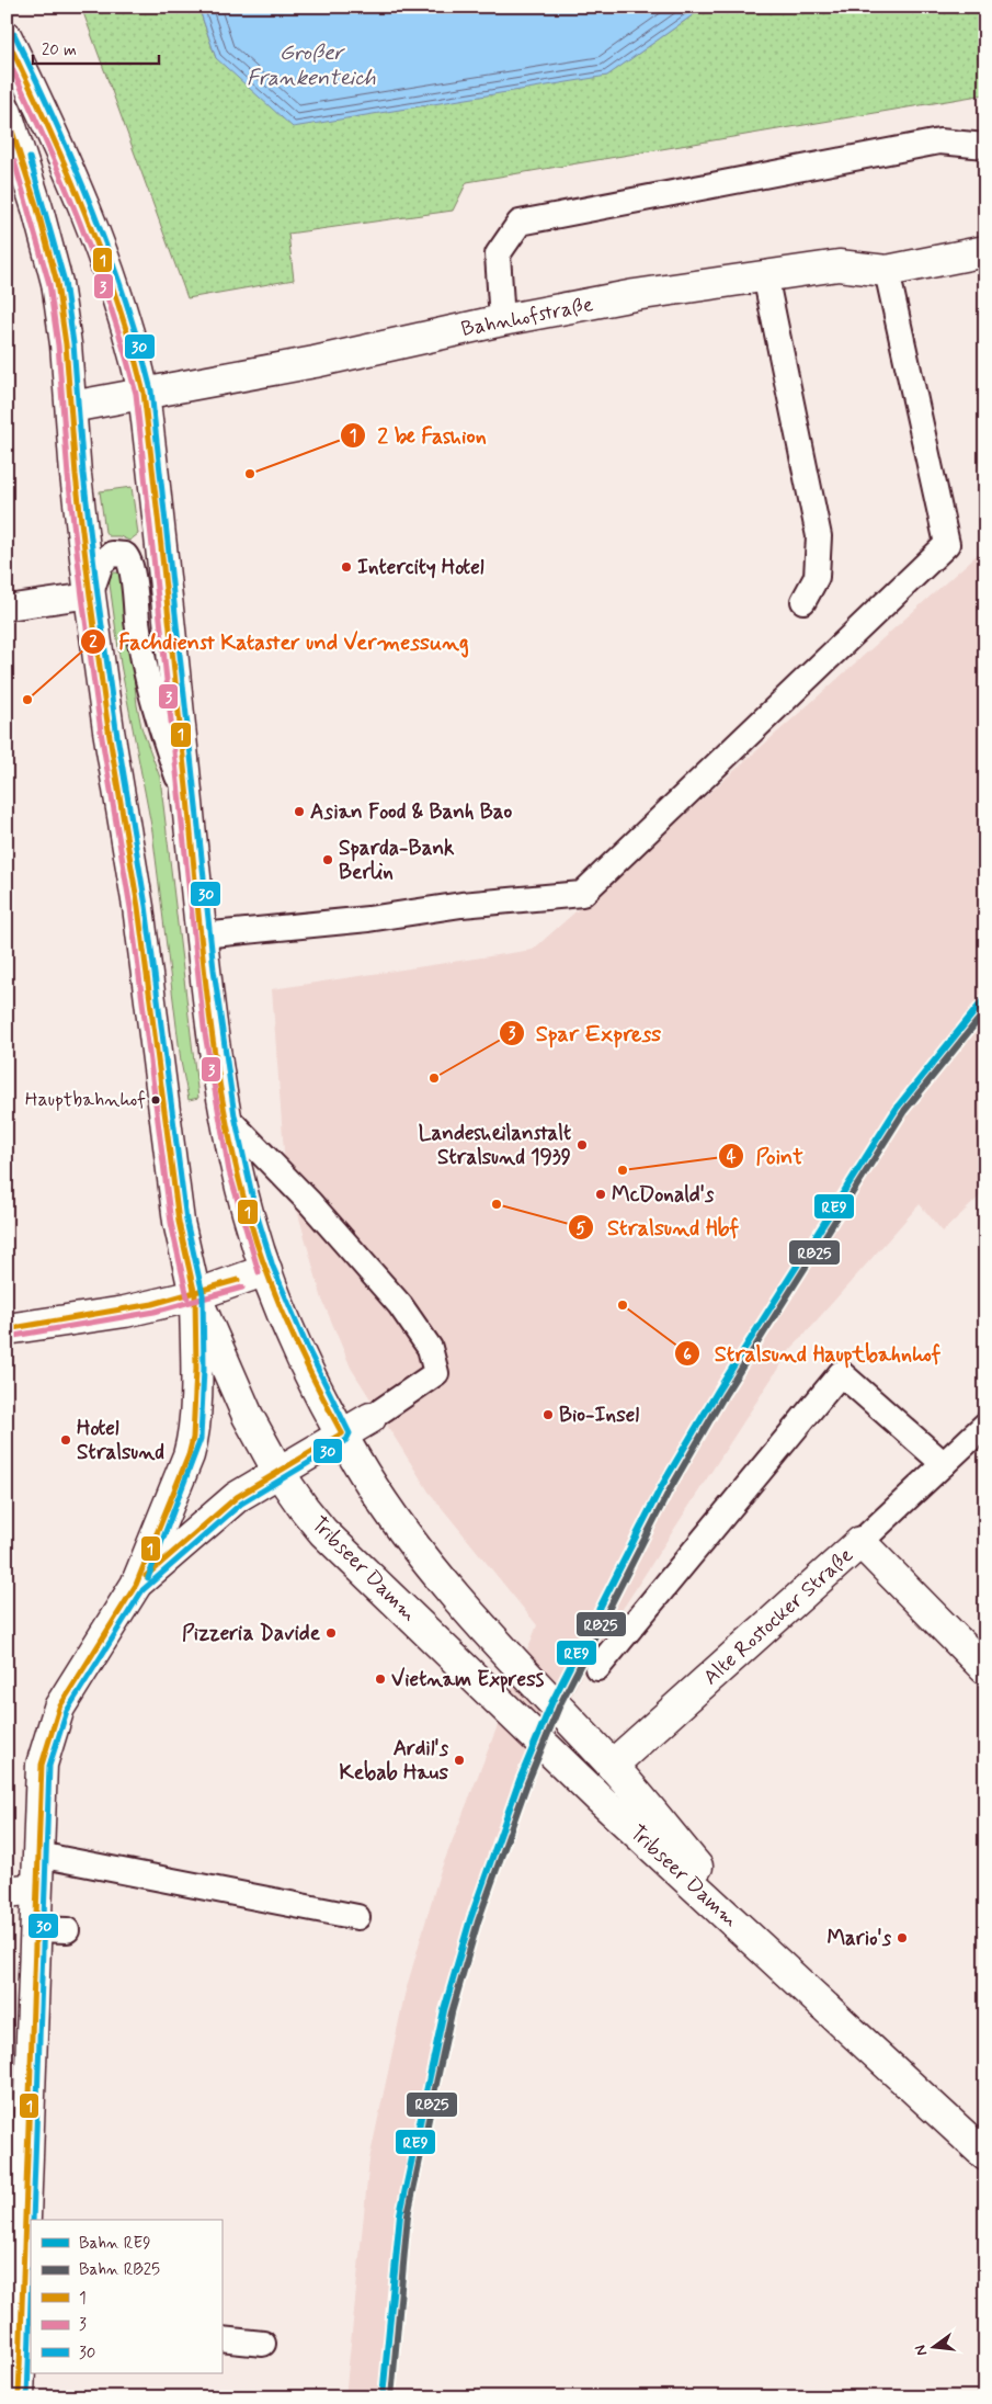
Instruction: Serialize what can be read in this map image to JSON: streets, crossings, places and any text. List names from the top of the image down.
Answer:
{
  "streets": {
    "main road": ["Bahnhofstraße", "Tribseer Damm", "Alte Rostocker Straße"]
  },
  "crossings": [
    ["Bahnhofstraße", "Tribseer Damm"],
    ["Tribseer Damm", "Alte Rostocker Straße"]
  ],
  "water": ["Großer Frankenteich"],
  "places": [
    "2 be Fashion",
    "Intercity Hotel",
    "Fachdienst Kataster und Vermessung",
    "Asian Food & Banh Bao",
    "Sparda-Bank Berlin",
    "Spar Express",
    "Hauptbahnhof",
    "Landesheilanstalt Stralsund 1939",
    "Point",
    "McDonald's",
    "Stralsund Hbf",
    "Stralsund Hauptbahnhof",
    "Bio-Insel",
    "Hotel Stralsund",
    "Pizzeria Davide",
    "Vietnam Express",
    "Ardil's Kebab Haus",
    "Mario's"
  ],
  "lines": [
    "transit line 30",
    "transit line 1",
    "transit line 3",
    "rail line RE9",
    "rail line RB25"
  ],
  "legend": [
    "Bahn RE9",
    "Bahn RB25",
    "1",
    "3",
    "30"
  ],
  "scale_bar": "20 m",
  "north": "left"
}
